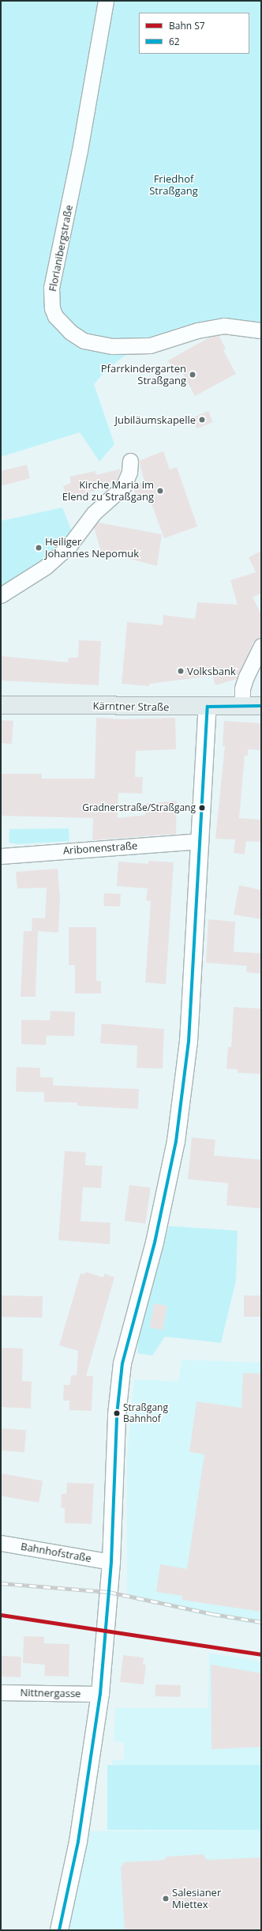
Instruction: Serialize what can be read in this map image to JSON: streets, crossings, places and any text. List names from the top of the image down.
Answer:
{
  "streets": {
    "main road": ["Kärntner Straße"],
    "street": [
      "Florianibergstraße",
      "Aribonenstraße",
      "Bahnhofstraße",
      "Nittnergasse"
    ]
  },
  "parks": ["Friedhof Straßgang"],
  "places": [
    "Pfarrkindergarten Straßgang",
    "Jubiläumskapelle",
    "Kirche Maria im Elend zu Straßgang",
    "Heiliger Johannes Nepomuk",
    "Volksbank",
    "Gradnerstraße/Straßgang",
    "Straßgang Bahnhof",
    "Salesianer Miettex"
  ],
  "lines": ["transit line 62", "rail line S7"],
  "legend": ["Bahn S7", "62"]
}
